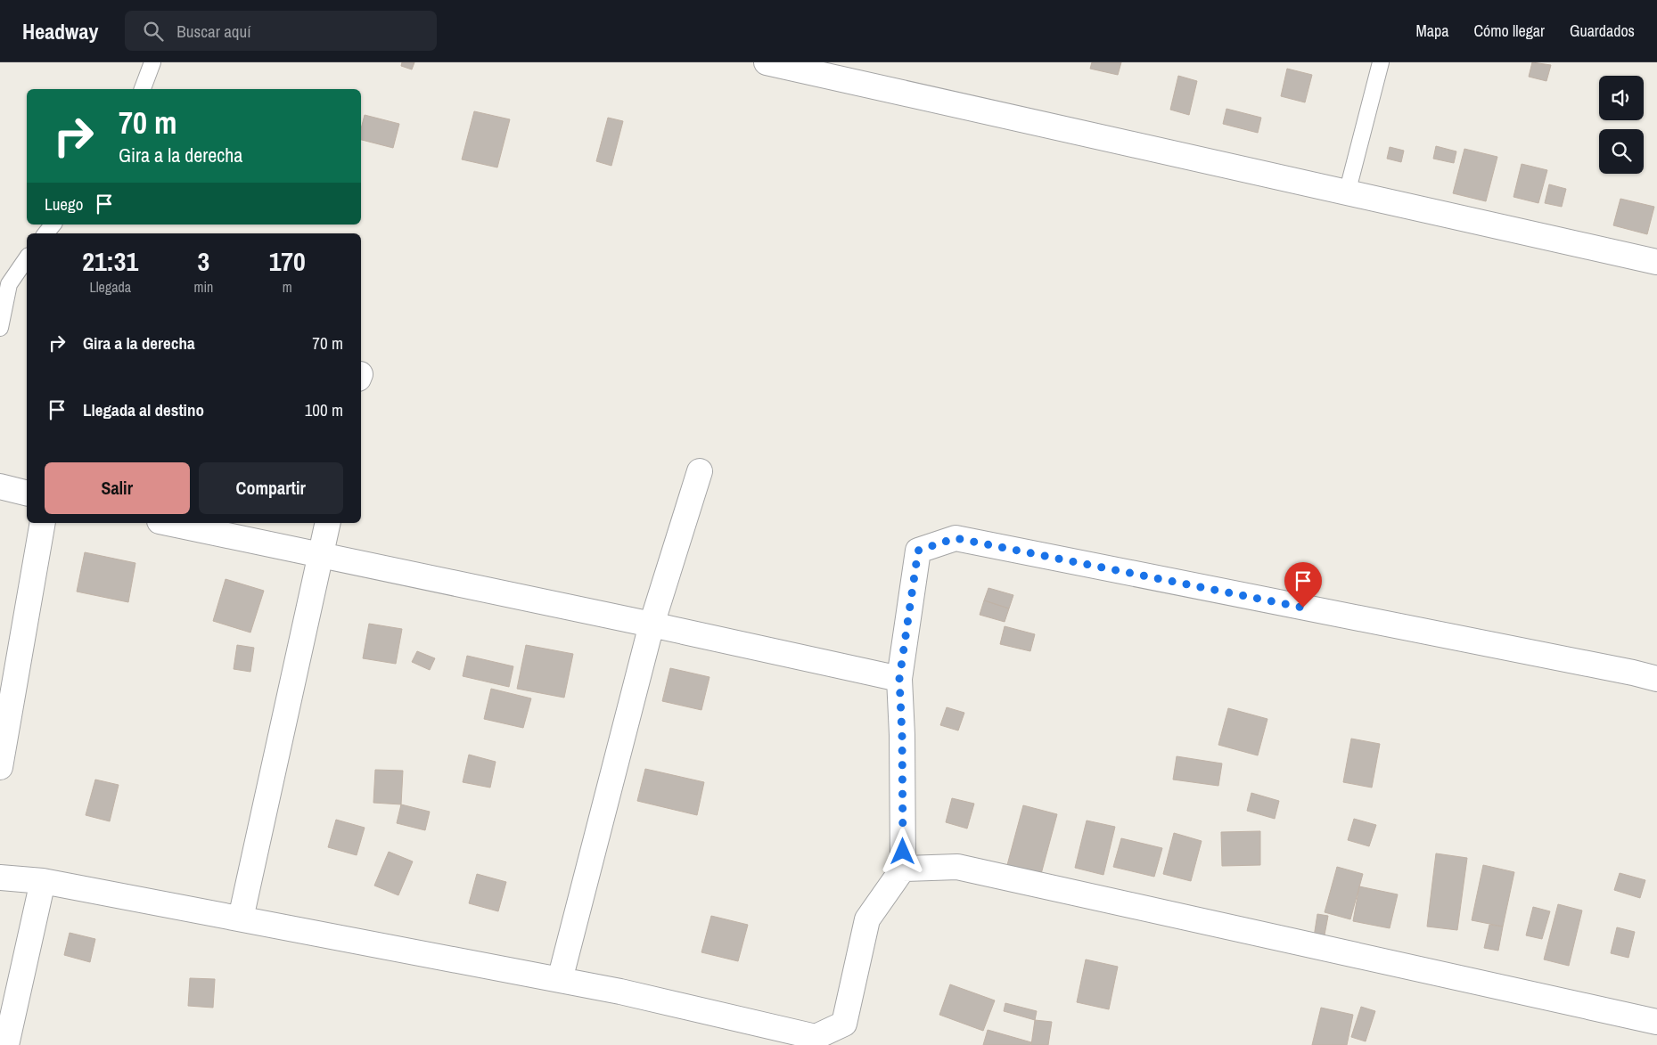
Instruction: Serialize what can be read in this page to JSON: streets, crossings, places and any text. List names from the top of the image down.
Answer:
{
  "page": {
    "header": "Headway",
    "search": "Buscar aquí",
    "nav": ["Mapa", "Cómo llegar", "Guardados"],
    "turn": ["70 m", "Gira a la derecha"],
    "then": "Luego",
    "eta": [
      "21:31",
      "Llegada",
      "3",
      "min",
      "170",
      "m"
    ],
    "list": [
      {
        "name": "Gira a la derecha",
        "value": "70 m"
      },
      {
        "name": "Llegada al destino",
        "value": "100 m"
      }
    ],
    "buttons": ["Salir", "Compartir"]
  }
}
